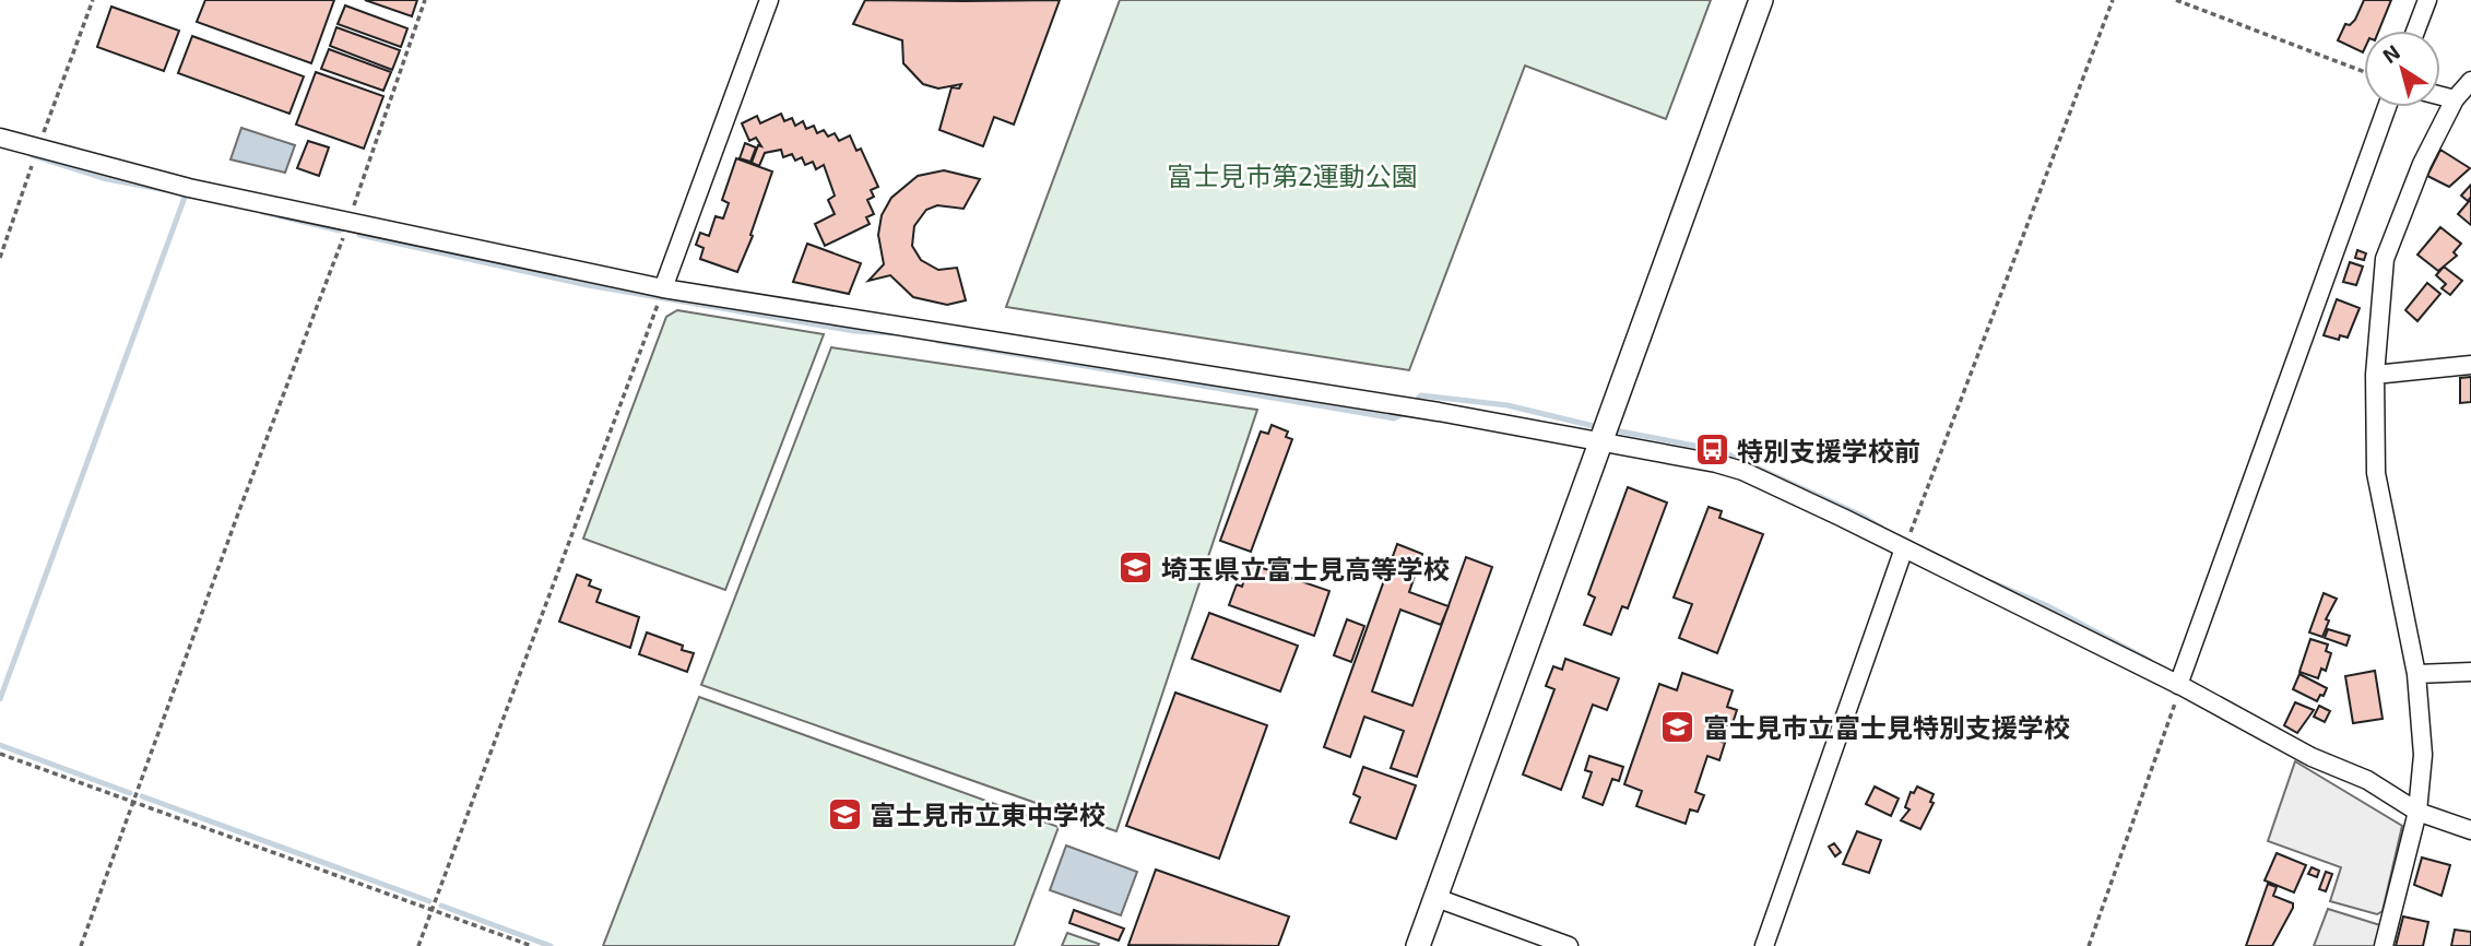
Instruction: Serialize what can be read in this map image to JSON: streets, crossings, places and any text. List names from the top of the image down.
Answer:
{
  "parks": ["富士見市第2運動公園"],
  "places": {
    "bus stop": ["特別支援学校前"],
    "school or university": ["埼玉県立富士見高等学校", "富士見市立富士見特別支援学校", "富士見市立東中学校"]
  },
  "north": "top left"
}
